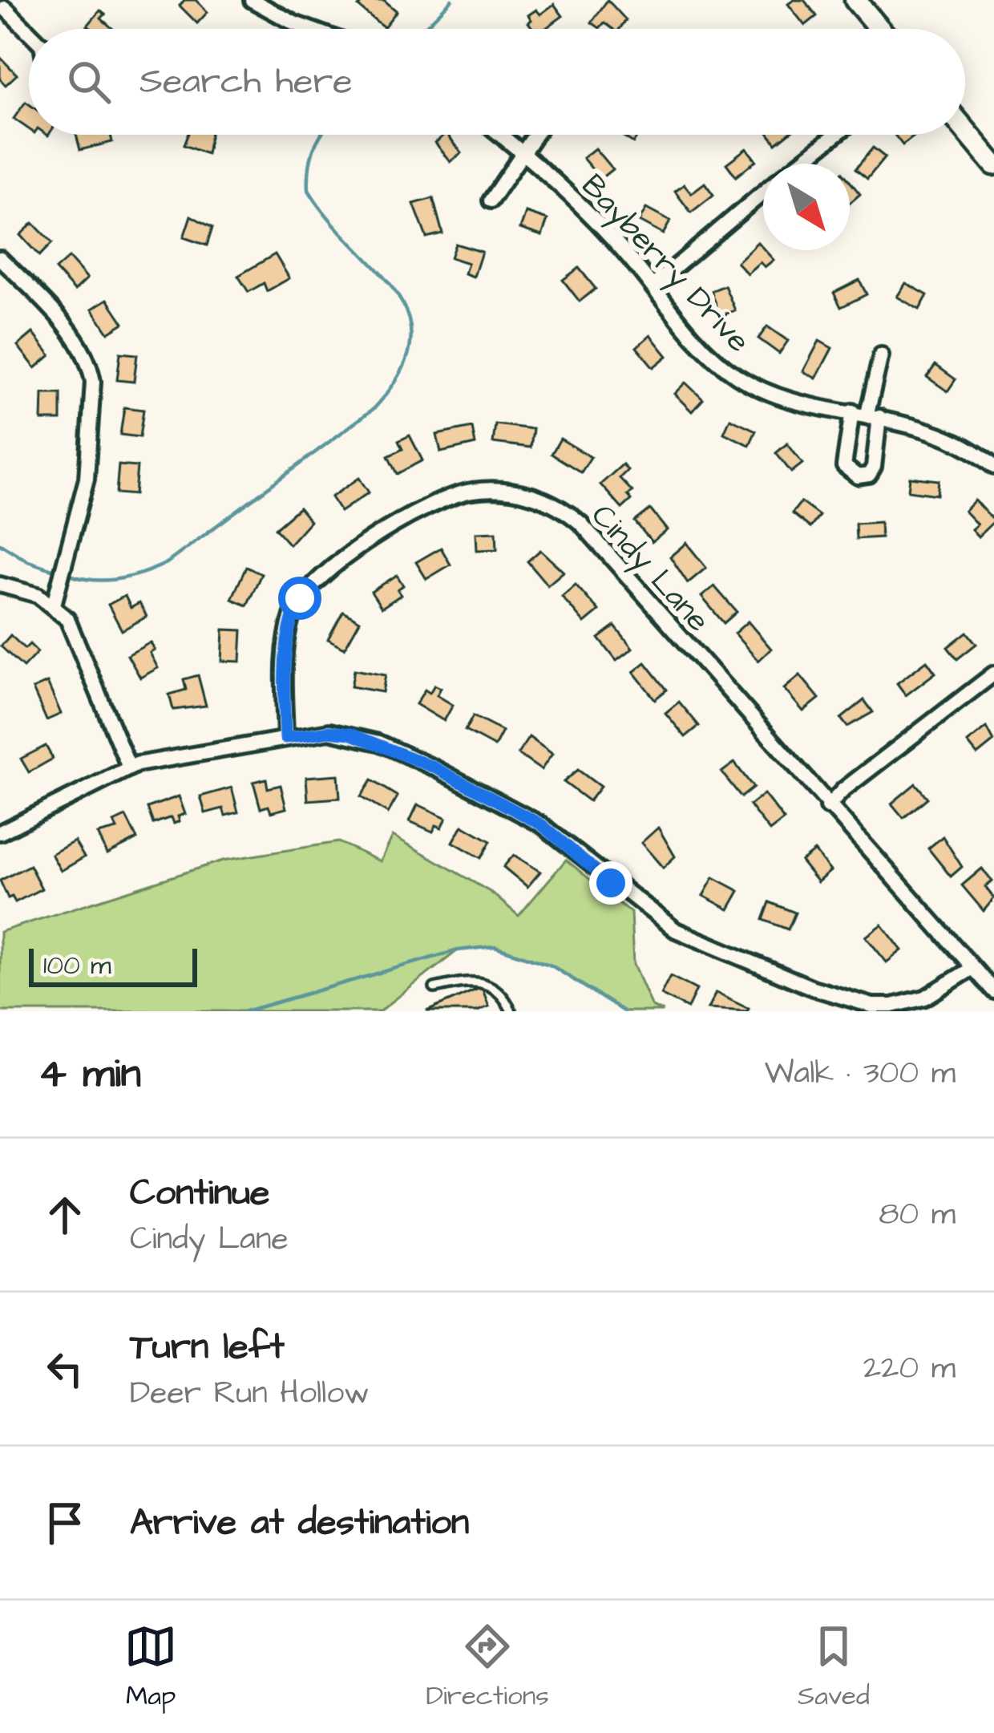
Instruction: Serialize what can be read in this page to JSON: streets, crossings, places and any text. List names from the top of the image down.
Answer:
{
  "streets": {
    "street": ["Bayberry Drive", "Cindy Lane"]
  },
  "scale_bar": "100 m",
  "north": "bottom right",
  "page": {
    "search": "Search here",
    "scale": "100 m",
    "heading": ["4 min", "Walk · 300 m"],
    "list": [
      ["Continue", "Cindy Lane", "80 m"],
      ["Turn left", "Deer Run Hollow", "220 m"],
      "Arrive at destination"
    ],
    "nav": ["Map", "Directions", "Saved"]
  }
}
